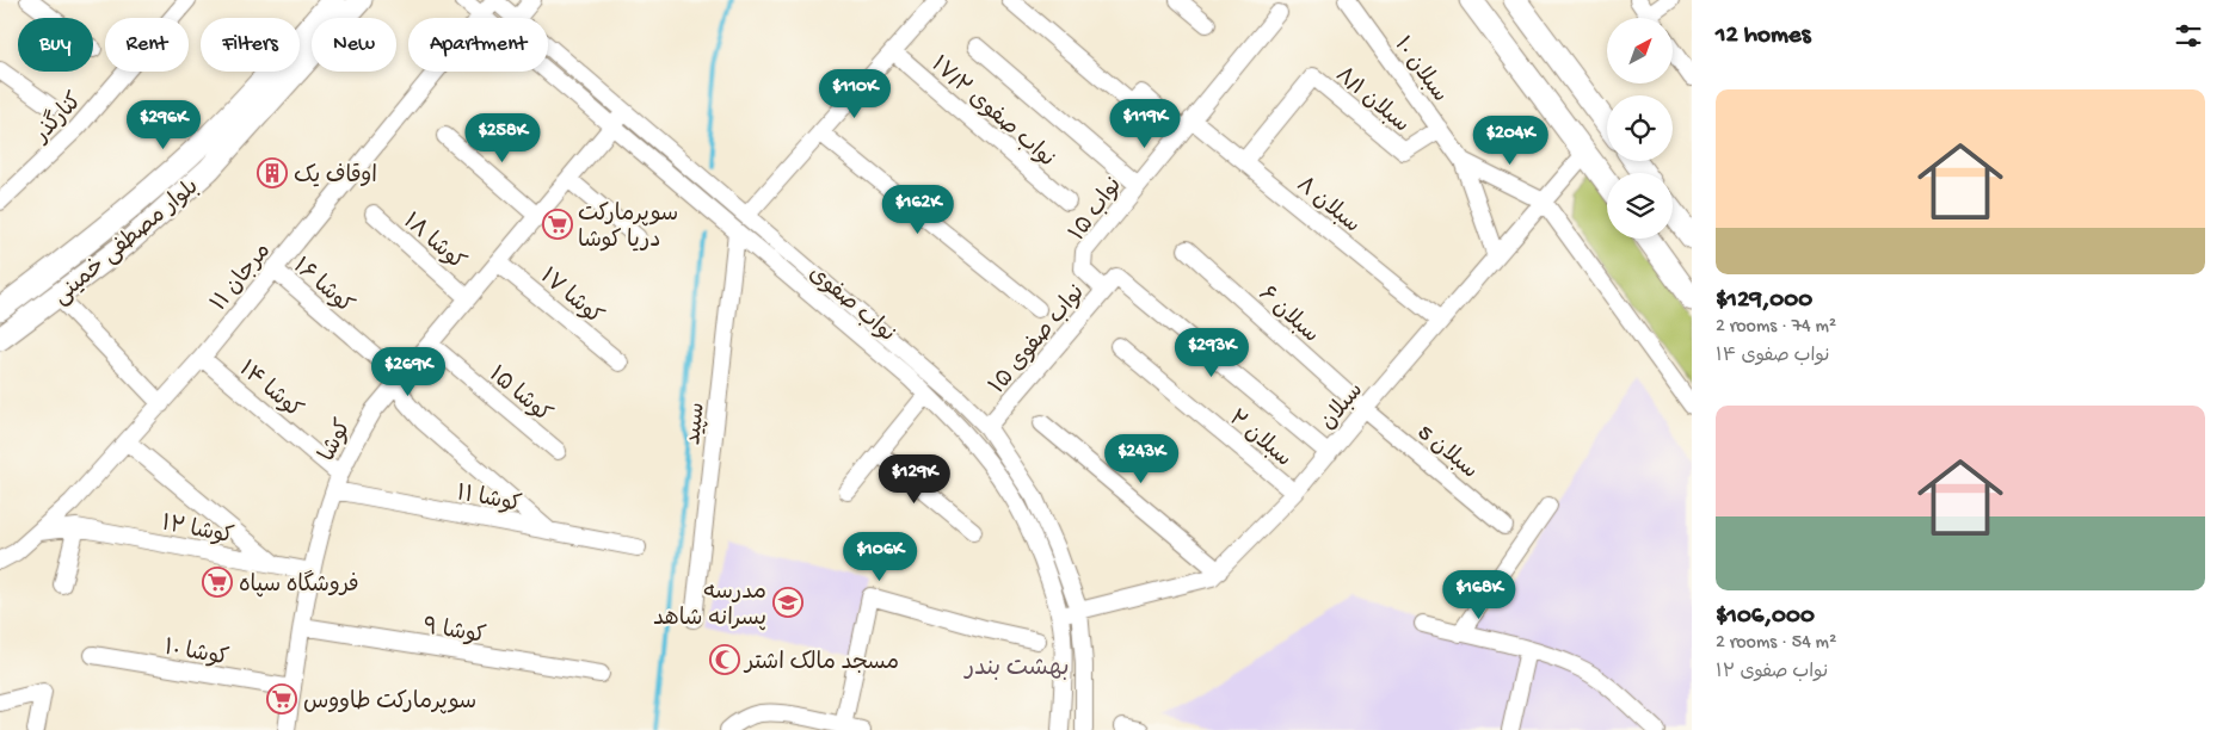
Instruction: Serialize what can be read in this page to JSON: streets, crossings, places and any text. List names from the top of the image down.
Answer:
{
  "streets": {
    "main road": ["بلوار مصطفی خمینی"],
    "street": [
      "سبلان ۱۰",
      "سبلان ۸/۱",
      "نواب صفوی ۱۷/۲",
      "کنارگذر",
      "سبلان ۸",
      "نواب ۱۵",
      "کوشا ۱۸",
      "مرجان ۱۱",
      "کوشا ۱۶",
      "کوشا ۱۷",
      "نواب صفوی",
      "سبلان ۶",
      "نواب صفوی ۱۵",
      "کوشا ۱۴",
      "کوشا ۱۵",
      "سبلان",
      "سپید",
      "سبلان ۲",
      "کوشا",
      "سبلان 5",
      "کوشا ۱۱",
      "کوشا ۱۲",
      "کوشا ۹",
      "کوشا ۱۰"
    ]
  },
  "crossings": [
    ["سبلان ۱۰", "سبلان ۸/۱"],
    ["سبلان ۱۰", "سبلان"],
    ["سبلان ۸/۱", "سبلان ۸"],
    ["سبلان ۸", "نواب ۱۵"],
    ["سبلان ۸", "سبلان"],
    ["نواب ۱۵", "نواب صفوی ۱۵"],
    ["کوشا ۱۸", "کوشا"],
    ["مرجان ۱۱", "کوشا ۱۶"],
    ["مرجان ۱۱", "نواب صفوی"],
    ["مرجان ۱۱", "کوشا ۱۴"],
    ["مرجان ۱۱", "کوشا ۱۲"],
    ["کوشا ۱۶", "کوشا"],
    ["کوشا ۱۶", "کوشا ۱۱"],
    ["کوشا ۱۷", "کوشا"],
    ["نواب صفوی", "نواب صفوی ۱۵"],
    ["نواب صفوی", "سبلان"],
    ["نواب صفوی", "سپید"],
    ["نواب صفوی", "کوشا"],
    ["سبلان ۶", "سبلان"],
    ["سبلان ۶", "سبلان 5"],
    ["نواب صفوی ۱۵", "سبلان"],
    ["کوشا ۱۴", "کوشا"],
    ["کوشا ۱۴", "کوشا ۱۱"],
    ["کوشا ۱۵", "کوشا"],
    ["سبلان", "سبلان ۲"],
    ["سبلان", "سبلان 5"],
    ["کوشا", "کوشا ۱۱"],
    ["کوشا", "کوشا ۱۲"],
    ["کوشا", "کوشا ۹"],
    ["کوشا", "کوشا ۱۰"]
  ],
  "districts": ["بهشت بندر"],
  "places": {
    "building": ["اوقاف یک"],
    "supermarket": ["سوپرمارکت دریا کوشا", "فروشگاه سپاه", "سوپرمارکت طاووس"],
    "school or university": ["مدرسه پسرانه شاهد"],
    "mosque": ["مسجد مالک اشتر"]
  },
  "north": "top right",
  "page": {
    "heading": "12 homes",
    "chip": [
      "Buy",
      "Rent",
      "Filters",
      "New",
      "Apartment"
    ],
    "price": [
      "$110K",
      "$119K",
      "$296K",
      "$258K",
      "$204K",
      "$162K",
      "$293K",
      "$269K",
      "$243K",
      "$129K",
      "$106K",
      "$168K"
    ],
    "list": [
      {
        "name": "$129,000",
        "note": "2 rooms · 74 m² · نواب صفوی ۱۴"
      },
      {
        "name": "$106,000",
        "note": "2 rooms · 54 m² · نواب صفوی ۱۲"
      }
    ]
  }
}
